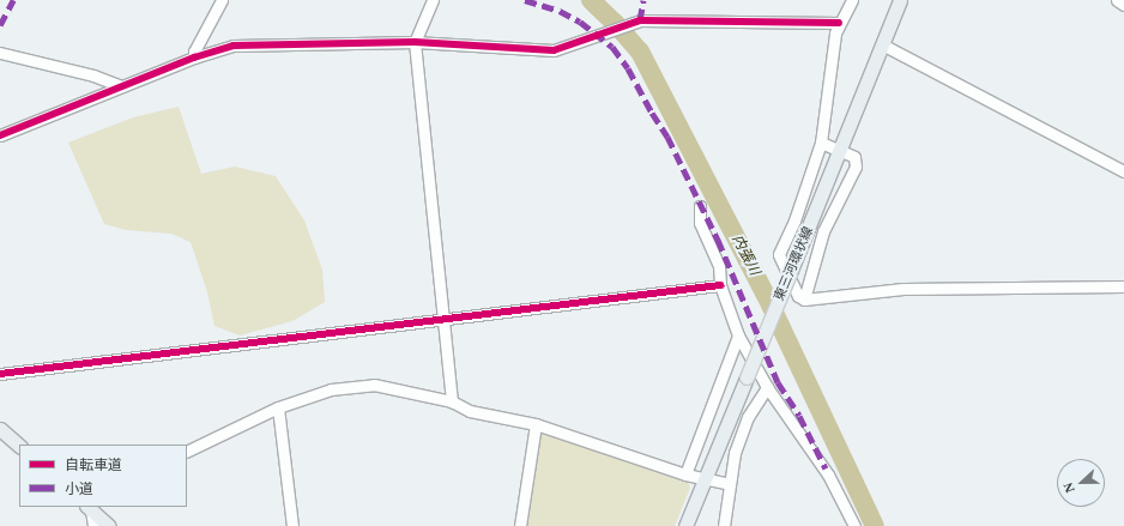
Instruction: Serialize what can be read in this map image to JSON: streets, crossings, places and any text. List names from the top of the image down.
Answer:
{
  "streets": {
    "main road": ["東三河環状線"]
  },
  "water": ["内張川"],
  "legend": ["自転車道", "小道"],
  "north": "left"
}
